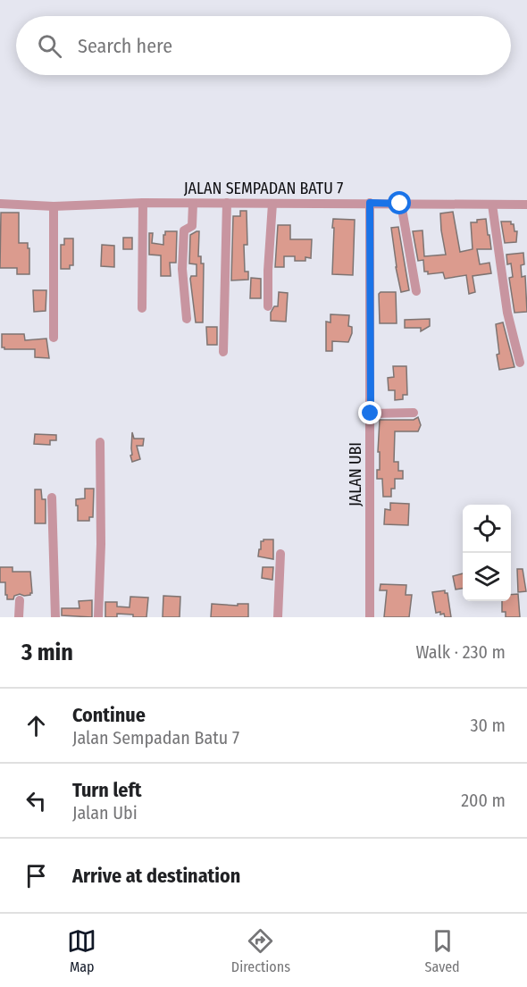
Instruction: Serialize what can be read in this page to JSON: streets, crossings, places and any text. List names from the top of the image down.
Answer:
{
  "streets": {
    "street": ["JALAN SEMPADAN BATU 7", "JALAN UBI"]
  },
  "crossings": [
    ["JALAN SEMPADAN BATU 7", "JALAN UBI"]
  ],
  "page": {
    "search": "Search here",
    "heading": ["3 min", "Walk · 230 m"],
    "list": [
      ["Continue", "Jalan Sempadan Batu 7", "30 m"],
      ["Turn left", "Jalan Ubi", "200 m"],
      "Arrive at destination"
    ],
    "nav": ["Map", "Directions", "Saved"]
  }
}
